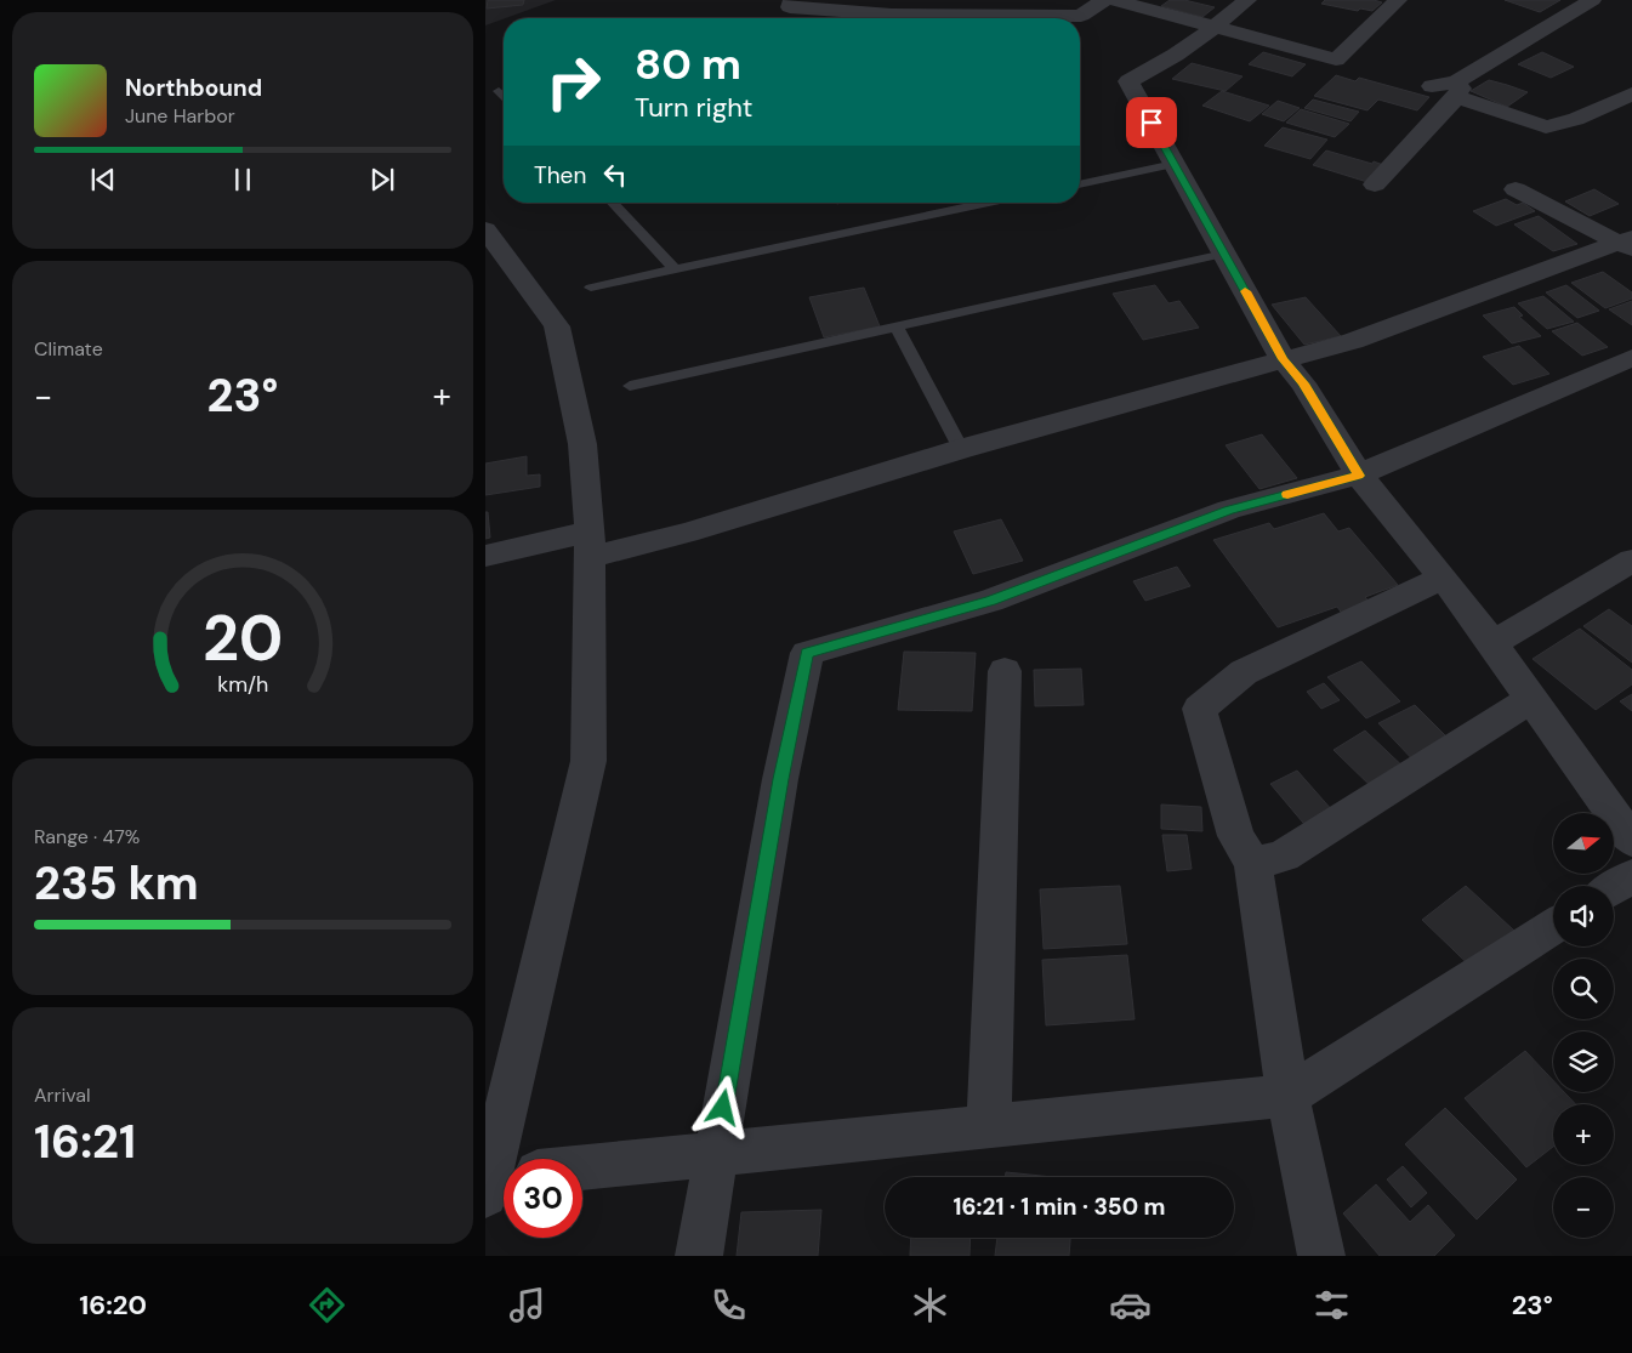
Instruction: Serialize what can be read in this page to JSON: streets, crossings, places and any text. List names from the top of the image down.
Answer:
{
  "north": "right",
  "page": {
    "turn": ["80 m", "Turn right"],
    "song": ["Northbound", "June Harbor"],
    "then": "Then",
    "tile": [
      "Climate",
      ["Range · 47%", "235 km"],
      ["Arrival", "16:21"]
    ],
    "heat": ["−", "23°", "+"],
    "map_buttons": ["+", "−"],
    "limit": "30",
    "trip": "16:21 · 1 min · 350 m",
    "tabs": ["16:20", "23°"],
    "gauge": ["20", "km/h"]
  }
}
